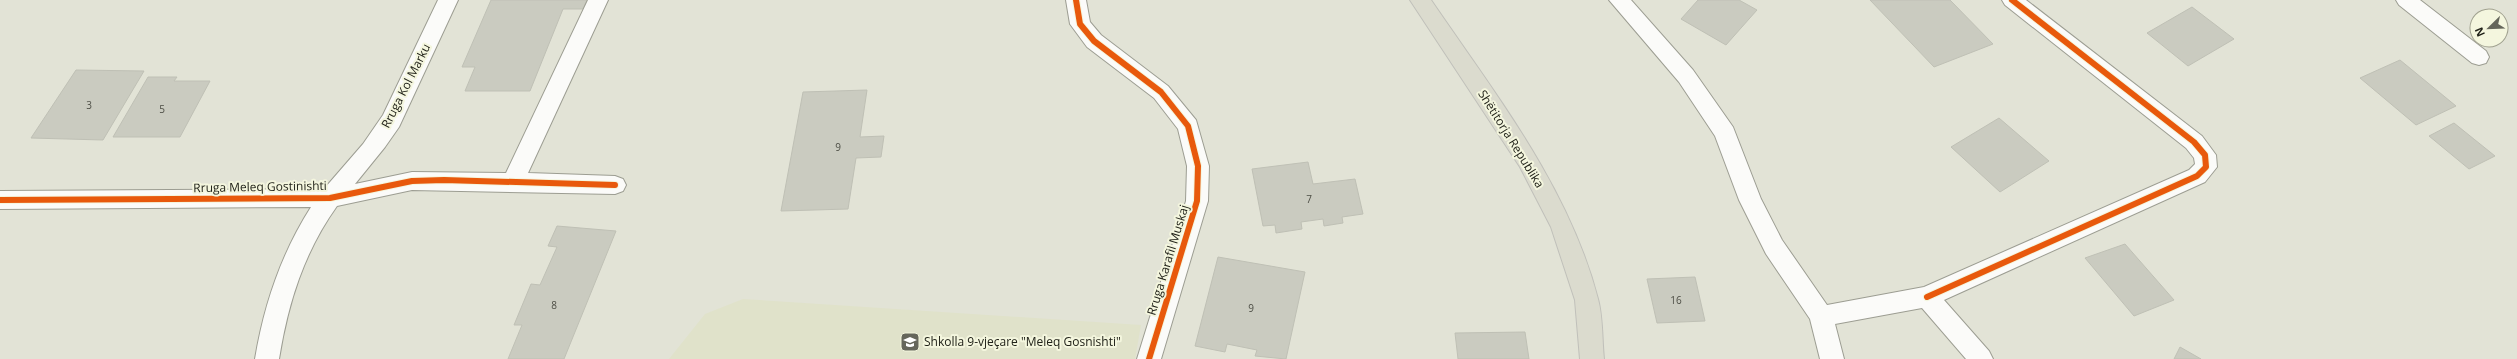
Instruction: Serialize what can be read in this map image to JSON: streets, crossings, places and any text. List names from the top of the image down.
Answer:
{
  "streets": {
    "main road": ["Shëtitorja Republika"],
    "street": ["Rruga Kol Marku", "Rruga Meleq Gostinishti", "Rruga Karafil Muskaj"]
  },
  "crossings": [
    ["Rruga Kol Marku", "Rruga Meleq Gostinishti"]
  ],
  "places": {
    "school or university": ["Shkolla 9-vjeçare \"Meleq Gosnishti\""]
  },
  "house_numbers": [
    "3",
    "5",
    "9",
    "7",
    "16",
    "8",
    "9"
  ],
  "north": "bottom left"
}
